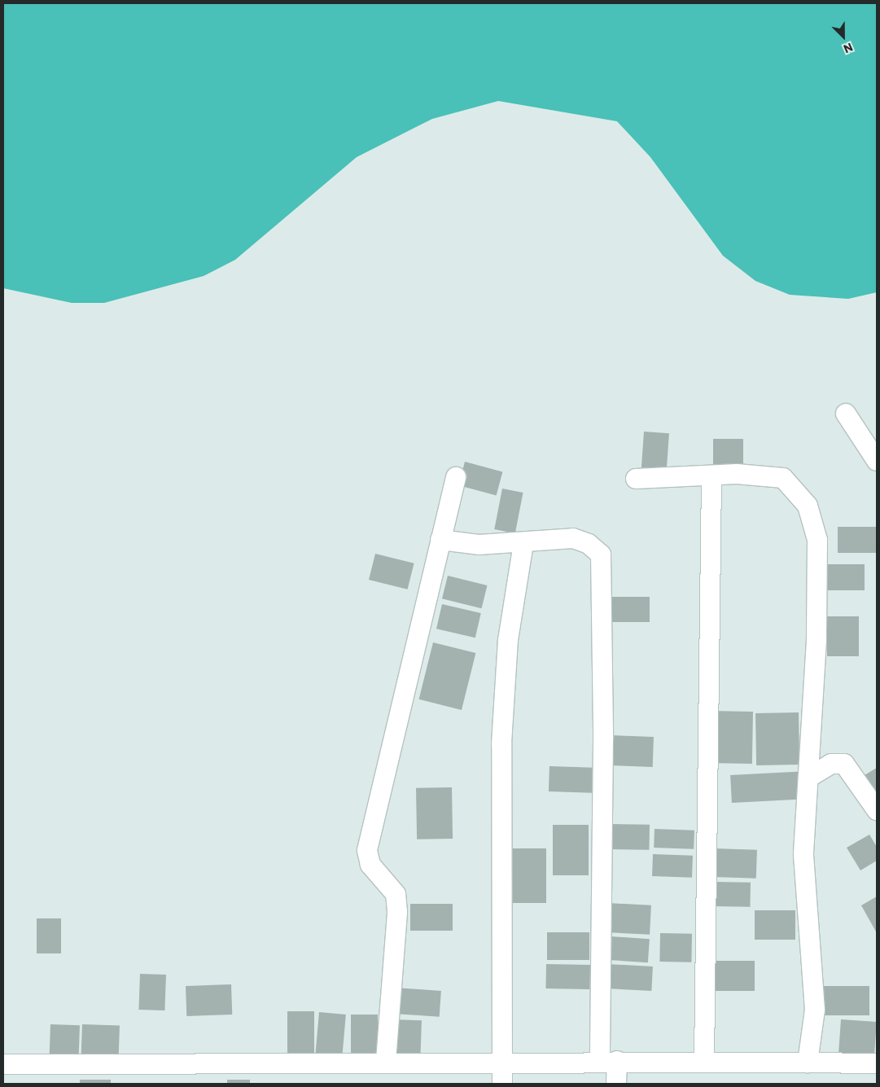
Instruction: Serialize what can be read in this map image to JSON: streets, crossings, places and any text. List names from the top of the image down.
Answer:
{
  "north": "bottom right"
}
